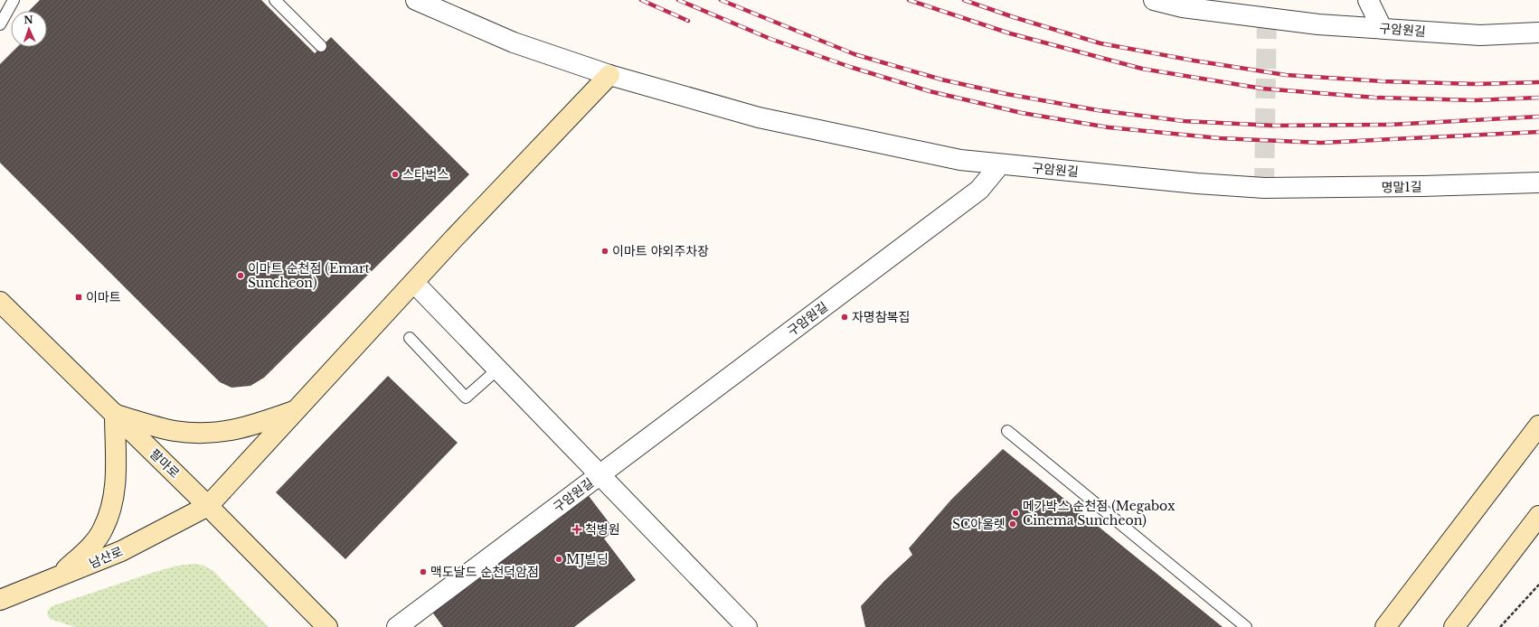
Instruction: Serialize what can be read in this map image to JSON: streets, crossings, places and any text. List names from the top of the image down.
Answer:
{
  "streets": {
    "street": [
      "구암원길",
      "명말1길",
      "팔마로",
      "남산로"
    ]
  },
  "crossings": [
    ["구암원길", "명말1길"],
    ["팔마로", "남산로"]
  ],
  "places": {
    "other": [
      "스타벅스",
      "이마트 야외주차장",
      "이마트 순천점 (Emart Suncheon)",
      "자명참복집",
      "메가박스 순천점 (Megabox Cinema Suncheon)",
      "SC아울렛",
      "MJ빌딩",
      "맥도날드 순천덕암점"
    ],
    "transit": ["이마트"],
    "health": ["척병원"]
  },
  "north": "top"
}
